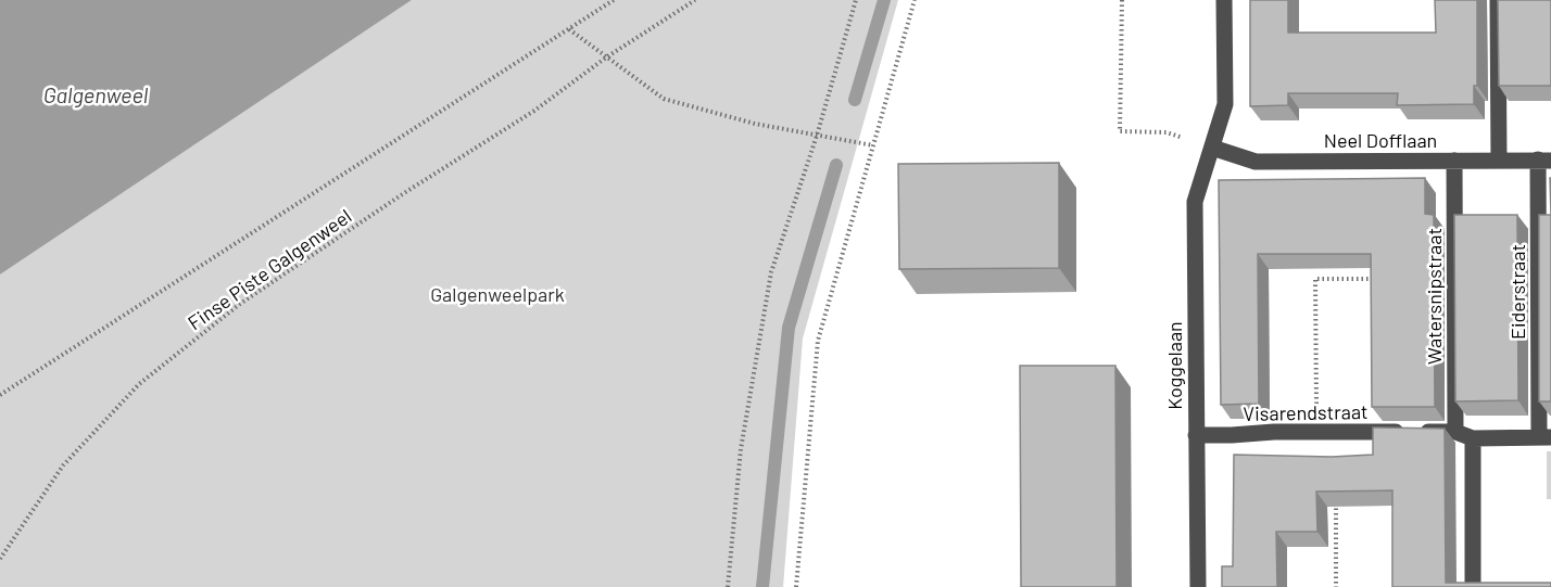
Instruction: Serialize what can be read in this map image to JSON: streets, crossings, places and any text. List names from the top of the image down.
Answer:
{
  "streets": {
    "street": [
      "Neel Dofflaan",
      "Eiderstraat",
      "Watersnipstraat",
      "Koggelaan",
      "Visarendstraat"
    ],
    "path": ["Finse Piste Galgenweel"]
  },
  "crossings": [
    ["Neel Dofflaan", "Eiderstraat"],
    ["Neel Dofflaan", "Watersnipstraat"],
    ["Neel Dofflaan", "Koggelaan"],
    ["Watersnipstraat", "Visarendstraat"],
    ["Koggelaan", "Visarendstraat"]
  ],
  "water": ["Galgenweel"],
  "parks": ["Galgenweelpark"]
}
